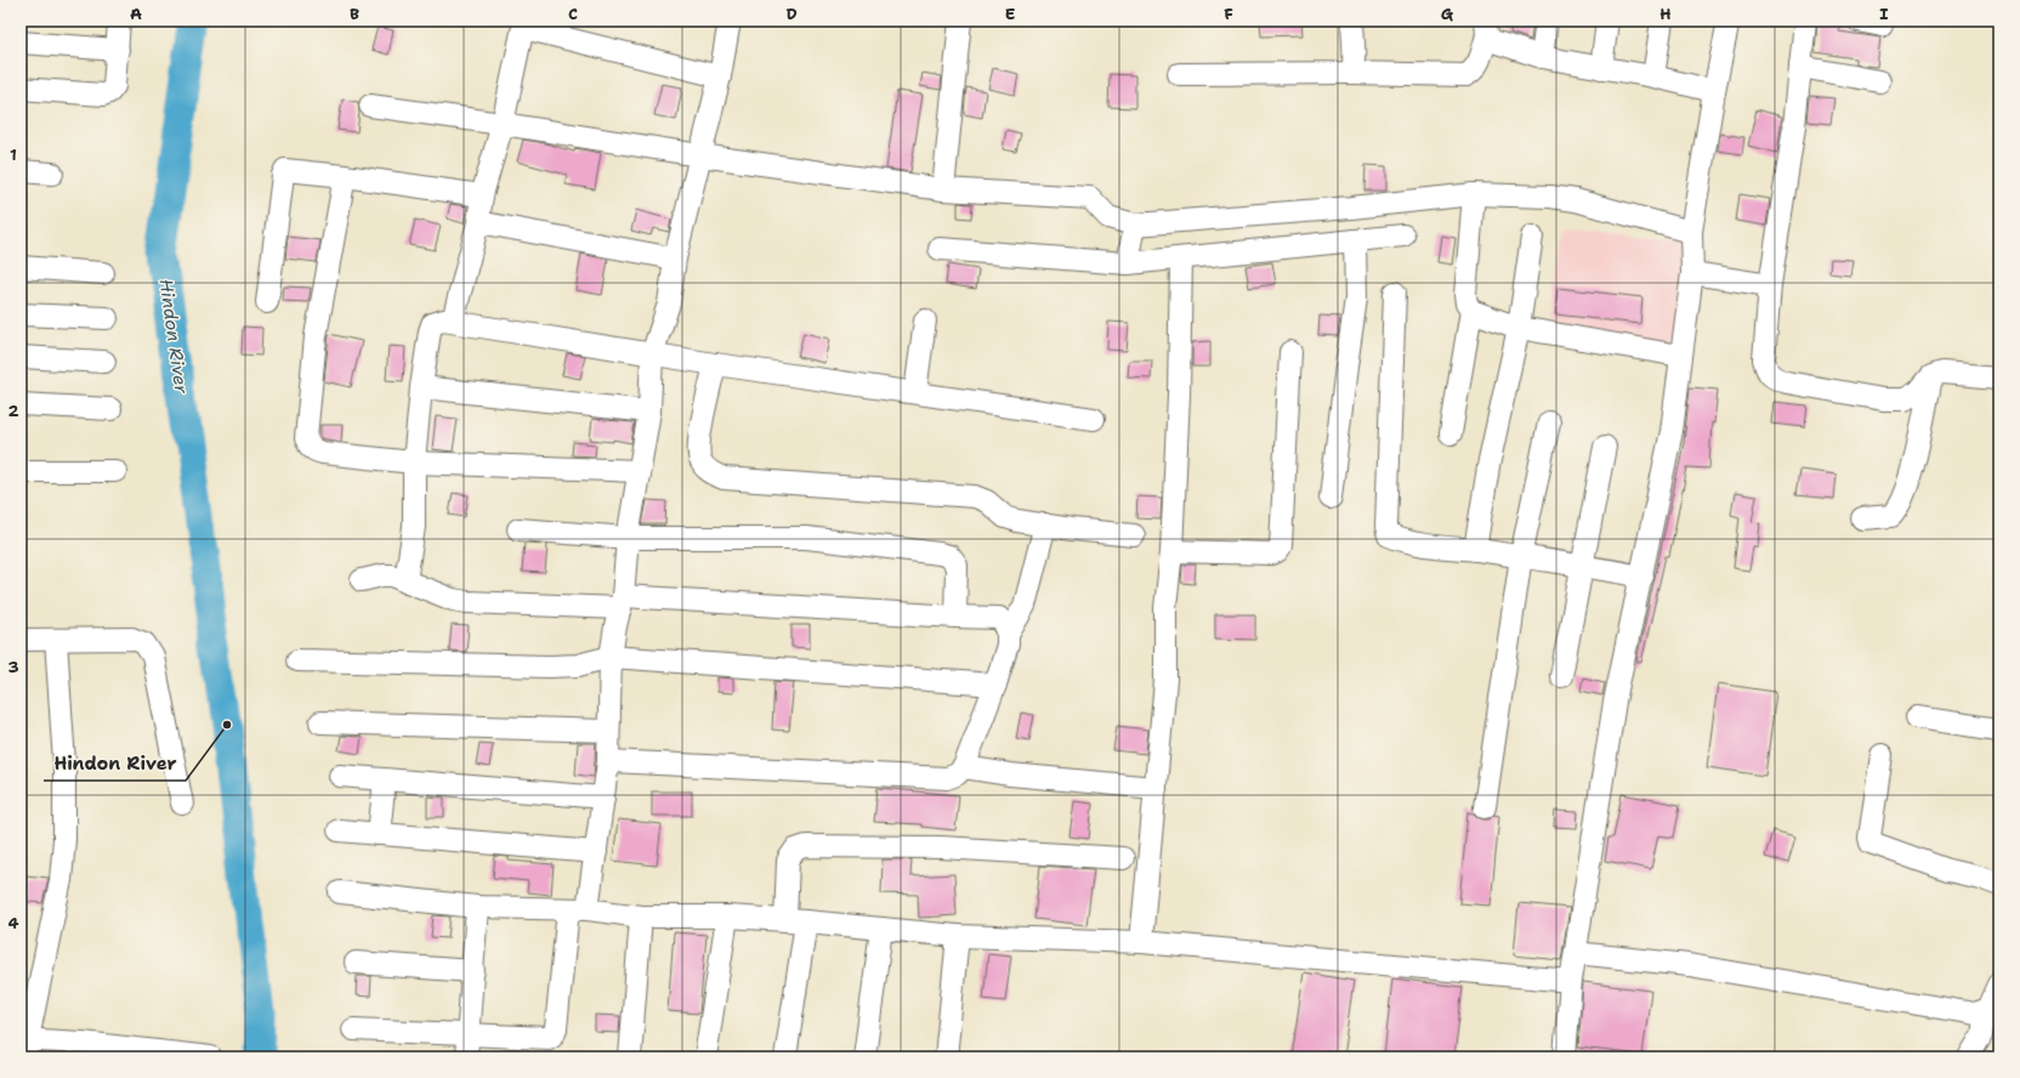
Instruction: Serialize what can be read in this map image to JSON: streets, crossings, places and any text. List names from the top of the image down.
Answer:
{
  "water": ["Hindon River"],
  "places": ["Hindon River"],
  "grid": {
    "columns": [
      "A",
      "B",
      "C",
      "D",
      "E",
      "F",
      "G",
      "H",
      "I"
    ],
    "rows": [
      "1",
      "2",
      "3",
      "4"
    ]
  }
}
